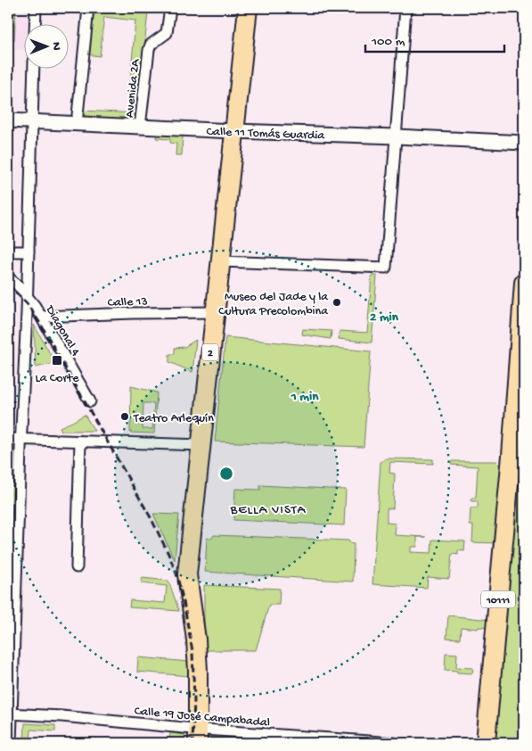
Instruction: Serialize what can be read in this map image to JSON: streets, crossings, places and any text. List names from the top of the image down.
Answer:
{
  "streets": {
    "highway": ["2", "10111"],
    "street": [
      "Avenida 2A",
      "Calle 11 Tomás Guardia",
      "Calle 13",
      "Diagonal 4",
      "Calle 19 José Campabadal"
    ]
  },
  "crossings": [
    ["Avenida 2A", "Calle 11 Tomás Guardia"],
    ["Calle 11 Tomás Guardia", "2"],
    ["Calle 13", "Diagonal 4"],
    ["Calle 13", "2"],
    ["2", "Calle 19 José Campabadal"]
  ],
  "districts": ["BELLA VISTA"],
  "places": {
    "other": ["Museo del Jade y la Cultura Precolombina", "Teatro Arlequín"],
    "transit": ["La Corte"]
  },
  "scale_bar": "100 m",
  "north": "right",
  "rings": ["2 min", "1 min"]
}
